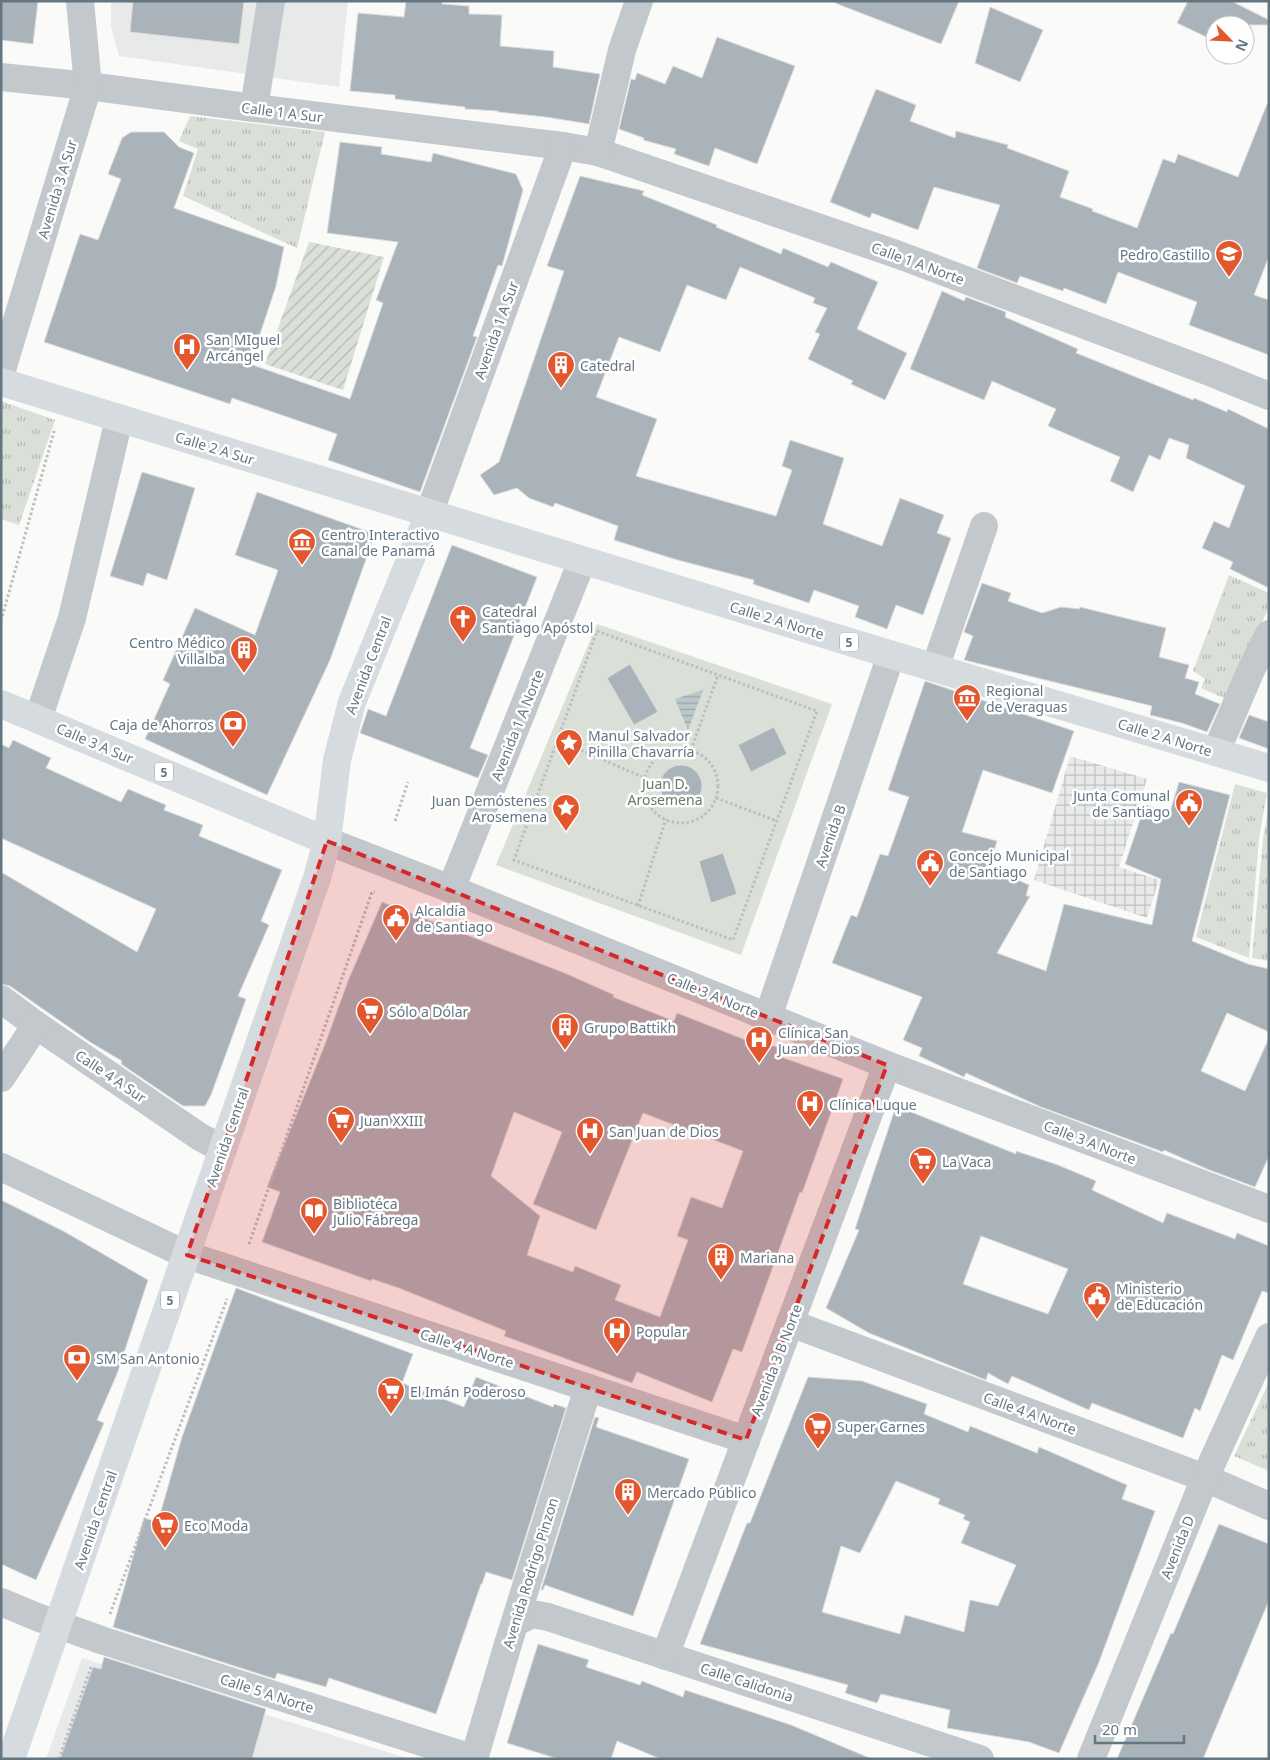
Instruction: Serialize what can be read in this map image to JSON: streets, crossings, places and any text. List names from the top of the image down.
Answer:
{
  "streets": {
    "main road": [
      "Calle 2 A Sur",
      "Calle 2 A Norte",
      "5",
      "Avenida Central",
      "Calle 3 A Sur"
    ],
    "street": [
      "Calle 1 A Sur",
      "Avenida 3 A Sur",
      "Calle 1 A Norte",
      "Avenida 1 A Sur",
      "Avenida 1 A Norte",
      "Avenida B",
      "Calle 3 A Norte",
      "Calle 4 A Sur",
      "Calle 4 A Norte",
      "Avenida 3 B Norte",
      "Avenida D",
      "Avenida Rodrigo Pinzon",
      "Calle Calidonia",
      "Calle 5 A Norte"
    ]
  },
  "crossings": [
    ["Calle 1 A Sur", "Avenida 3 A Sur"],
    ["Calle 1 A Sur", "Calle 1 A Norte"],
    ["Calle 1 A Sur", "Avenida 1 A Sur"],
    ["Calle 1 A Norte", "Avenida 1 A Sur"],
    ["Avenida 1 A Sur", "Calle 2 A Sur"],
    ["Avenida 1 A Sur", "Calle 2 A Norte"],
    ["Avenida 1 A Sur", "Avenida Central"],
    ["Calle 2 A Sur", "Calle 2 A Norte"],
    ["Calle 2 A Sur", "Avenida Central"],
    ["Calle 2 A Norte", "Avenida Central"],
    ["Calle 2 A Norte", "Avenida 1 A Norte"],
    ["Calle 2 A Norte", "Avenida B"],
    ["Avenida Central", "Calle 3 A Sur"],
    ["Avenida Central", "Calle 3 A Norte"],
    ["Avenida Central", "Calle 4 A Sur"],
    ["Avenida Central", "Calle 4 A Norte"],
    ["Avenida Central", "Calle 5 A Norte"],
    ["Avenida 1 A Norte", "Calle 3 A Norte"],
    ["Calle 3 A Sur", "Calle 3 A Norte"],
    ["Avenida B", "Calle 3 A Norte"],
    ["Calle 3 A Norte", "Avenida 3 B Norte"],
    ["Calle 4 A Norte", "Avenida 3 B Norte"],
    ["Calle 4 A Norte", "Avenida D"],
    ["Calle 4 A Norte", "Avenida Rodrigo Pinzon"],
    ["Avenida 3 B Norte", "Calle Calidonia"],
    ["Avenida Rodrigo Pinzon", "Calle Calidonia"],
    ["Avenida Rodrigo Pinzon", "Calle 5 A Norte"]
  ],
  "parks": ["Juan D. Arosemena"],
  "places": {
    "school or university": ["Pedro Castillo"],
    "hospital": [
      "San MIguel Arcángel",
      "Clínica San Juan de Dios",
      "Clínica Luque",
      "San Juan de Dios",
      "Popular"
    ],
    "building": [
      "Catedral",
      "Centro Médico Villalba",
      "Grupo Battikh",
      "Mariana",
      "Mercado Público"
    ],
    "museum": ["Centro Interactivo Canal de Panamá", "Regional de Veraguas"],
    "church": ["Catedral Santiago Apóstol"],
    "bank": ["Caja de Ahorros", "SM San Antonio"],
    "place": ["Manul Salvador Pinilla Chavarría", "Juan Demóstenes Arosemena"],
    "public building": [
      "Junta Comunal de Santiago",
      "Concejo Municipal de Santiago",
      "Alcaldía de Santiago",
      "Ministerio de Educación"
    ],
    "supermarket": [
      "Sólo a Dólar",
      "Juan XXIII",
      "La Vaca",
      "El Imán Poderoso",
      "Super Carnes",
      "Eco Moda"
    ],
    "library": ["Bibliotéca Julio Fábrega"]
  },
  "scale_bar": "20 m",
  "north": "bottom right"
}
